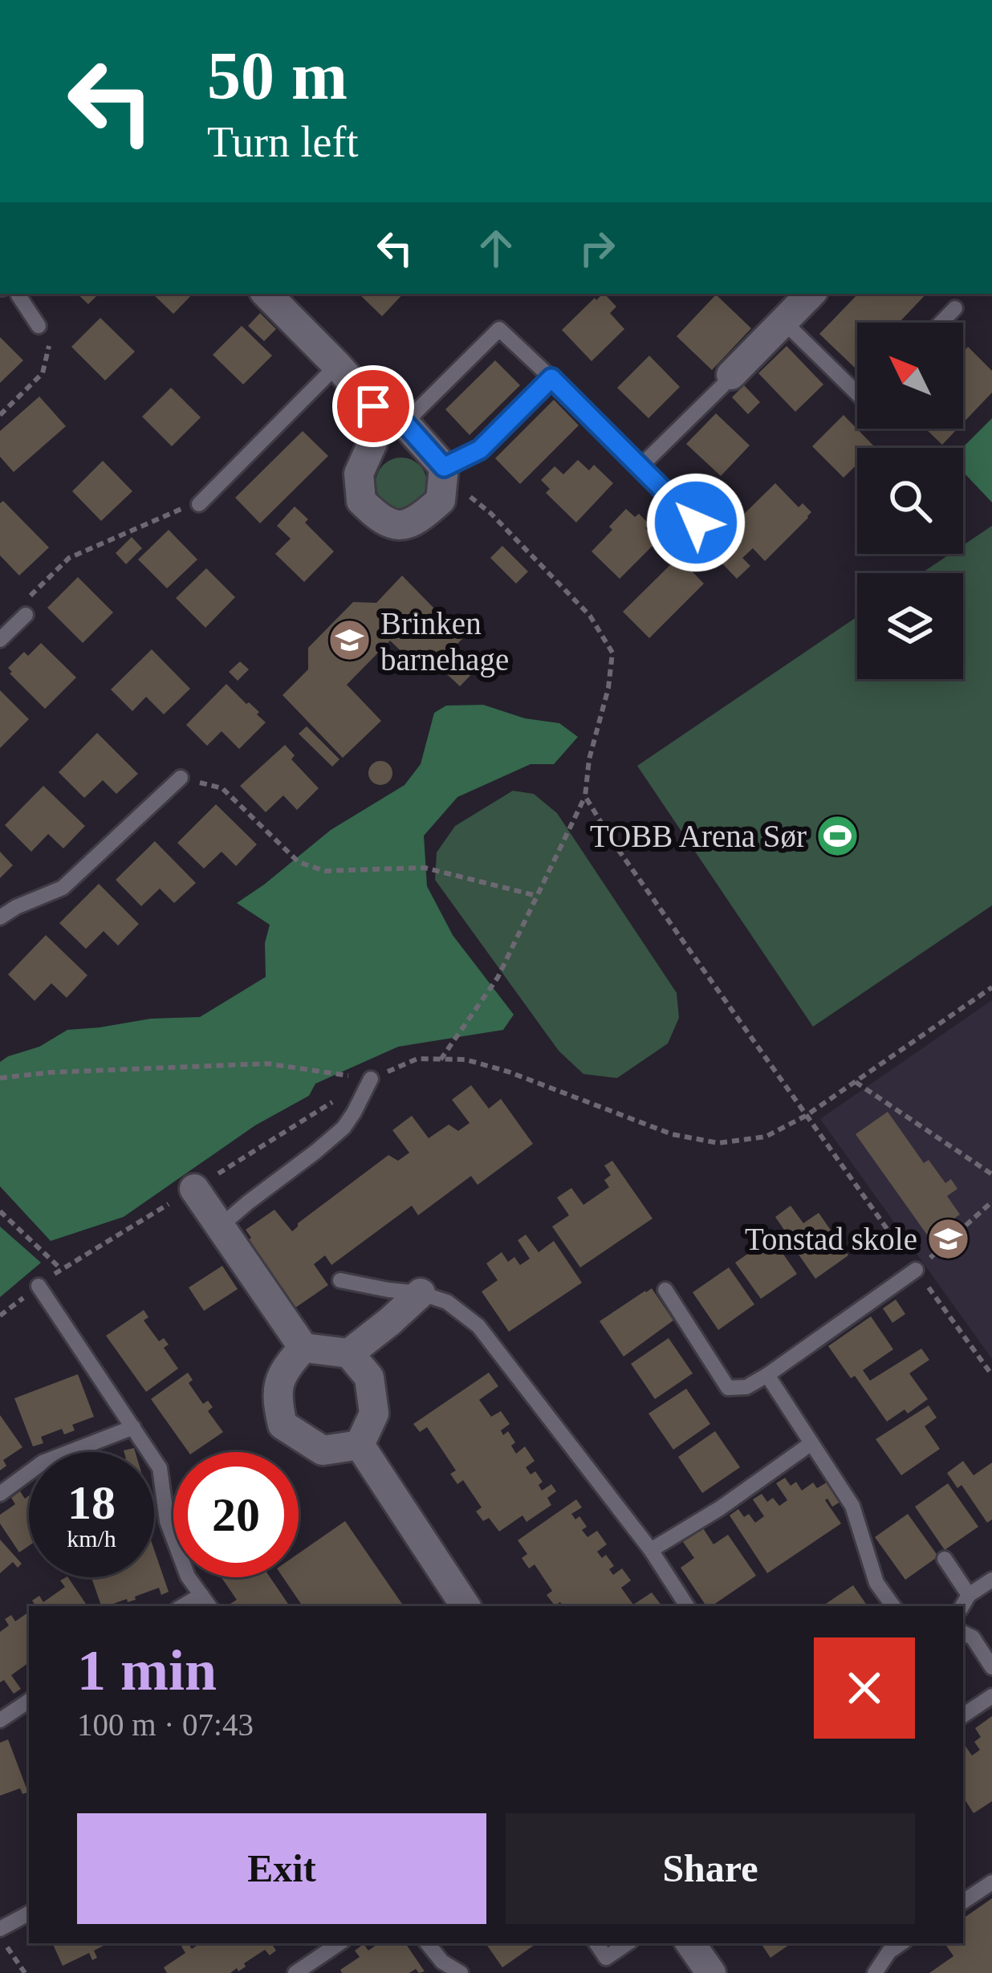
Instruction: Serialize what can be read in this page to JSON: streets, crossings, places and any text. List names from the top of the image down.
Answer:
{
  "places": {
    "school or university": ["Brinken barnehage", "Tonstad skole"],
    "sports": ["TOBB Arena Sør"]
  },
  "north": "top left",
  "page": {
    "turn": ["50 m", "Turn left"],
    "speed": "18 km/h",
    "limit": "20",
    "heading": ["1 min", "100 m · 07:43"],
    "buttons": ["Exit", "Share"]
  }
}
